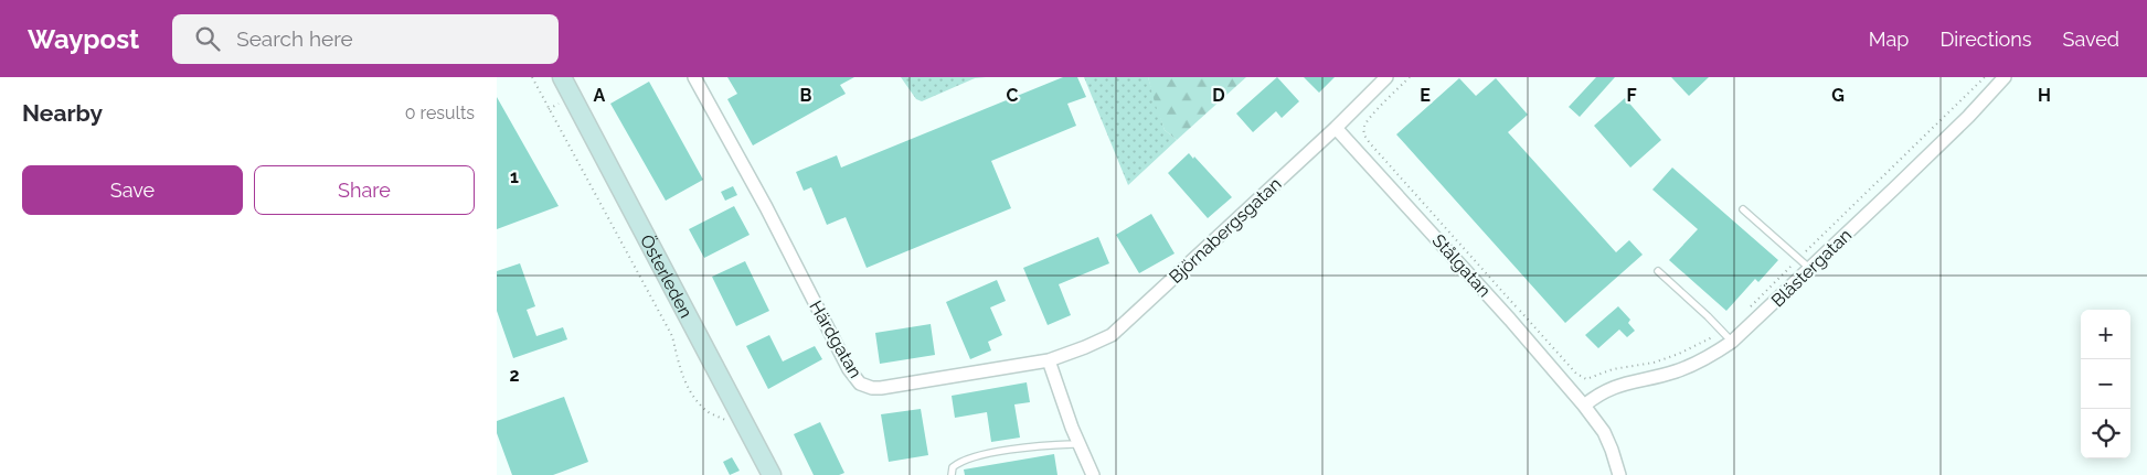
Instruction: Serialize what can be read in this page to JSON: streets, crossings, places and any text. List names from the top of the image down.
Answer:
{
  "streets": {
    "main road": ["Österleden"],
    "street": [
      "Björnabergsgatan",
      "Stålgatan",
      "Blästergatan",
      "Härdgatan"
    ]
  },
  "crossings": [
    ["Björnabergsgatan", "Stålgatan"],
    ["Björnabergsgatan", "Härdgatan"],
    ["Stålgatan", "Blästergatan"]
  ],
  "page": {
    "header": "Waypost",
    "search": "Search here",
    "nav": ["Map", "Directions", "Saved"],
    "heading": ["Nearby", "0 results"],
    "buttons": ["Save", "Share"],
    "map_buttons": ["+", "−"]
  },
  "grid": {
    "columns": [
      "A",
      "B",
      "C",
      "D",
      "E",
      "F",
      "G",
      "H"
    ],
    "rows": ["1", "2"]
  }
}
